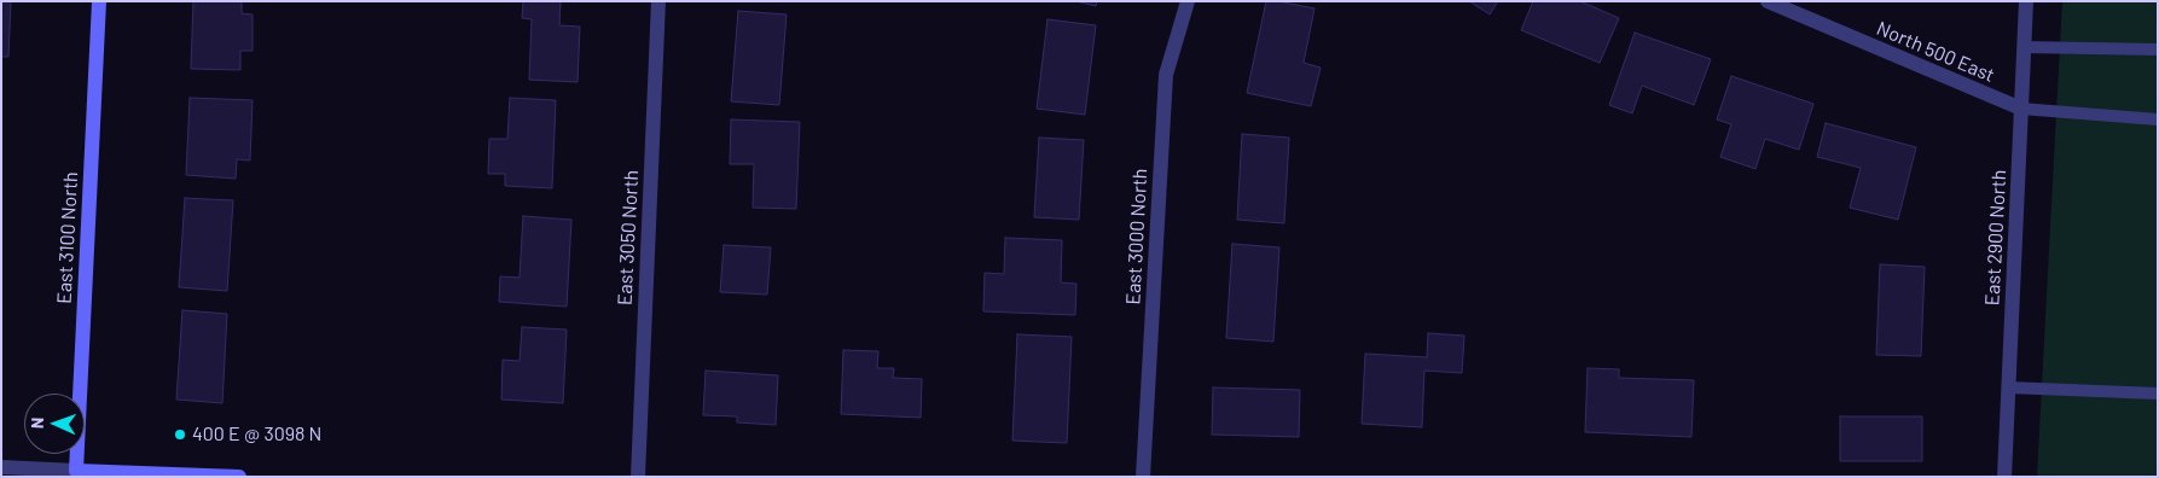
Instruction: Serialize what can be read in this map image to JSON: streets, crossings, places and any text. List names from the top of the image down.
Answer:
{
  "streets": {
    "main road": ["East 3100 North"],
    "street": [
      "North 500 East",
      "East 3000 North",
      "East 3050 North",
      "East 2900 North"
    ]
  },
  "crossings": [
    ["North 500 East", "East 2900 North"]
  ],
  "places": ["400 E @ 3098 N"],
  "north": "left"
}
